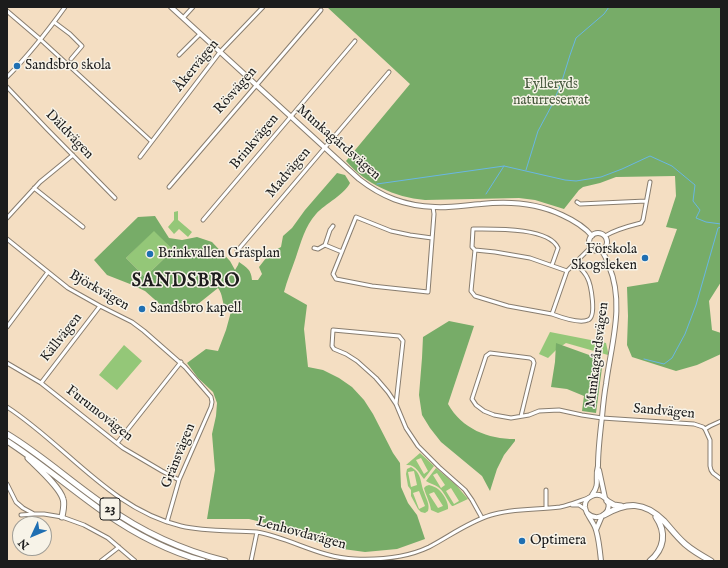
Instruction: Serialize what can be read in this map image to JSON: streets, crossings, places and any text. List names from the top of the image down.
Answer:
{
  "streets": {
    "main road": ["23"],
    "street": [
      "Åkervägen",
      "Rösvägen",
      "Däldvägen",
      "Brinkvägen",
      "Munkagårdsvägen",
      "Madvägen",
      "Björkvägen",
      "Källvägen",
      "Sandvägen",
      "Furumovägen",
      "Gränsvägen",
      "Lenhovdavägen"
    ]
  },
  "crossings": [
    ["Åkervägen", "Munkagårdsvägen"],
    ["Rösvägen", "Munkagårdsvägen"],
    ["Brinkvägen", "Munkagårdsvägen"],
    ["Munkagårdsvägen", "Madvägen"],
    ["Munkagårdsvägen", "Sandvägen"],
    ["Munkagårdsvägen", "Lenhovdavägen"],
    ["Björkvägen", "Källvägen"],
    ["Björkvägen", "Gränsvägen"],
    ["Källvägen", "Furumovägen"],
    ["Furumovägen", "Gränsvägen"],
    ["Gränsvägen", "Lenhovdavägen"]
  ],
  "districts": ["SANDSBRO"],
  "parks": ["Fylleryds naturreservat"],
  "places": [
    "Sandsbro skola",
    "Brinkvallen Gräsplan",
    "Förskola Skogsleken",
    "Sandsbro kapell",
    "Optimera"
  ],
  "north": "bottom left"
}
